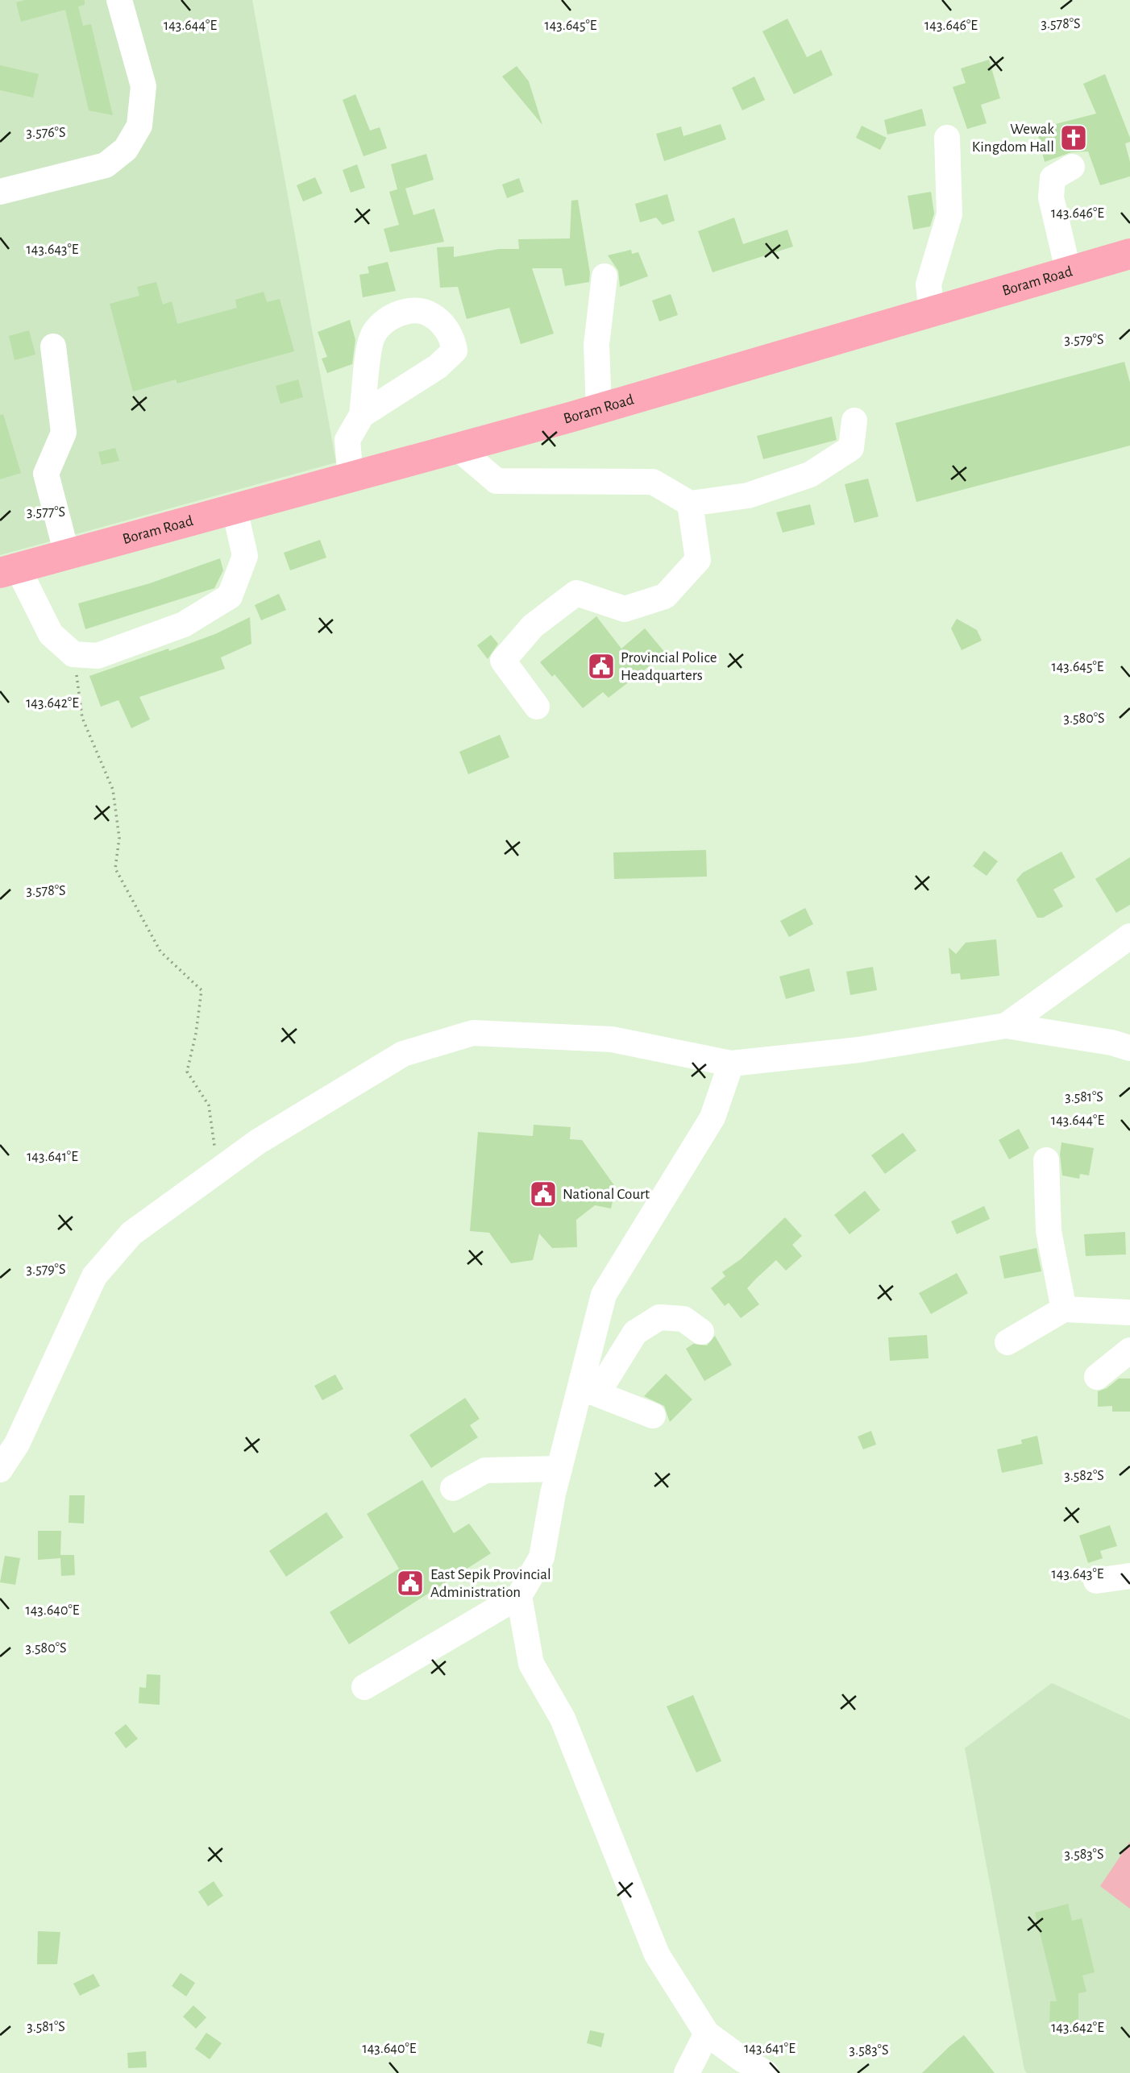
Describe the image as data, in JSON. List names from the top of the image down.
{
  "streets": {
    "main road": ["Boram Road"]
  },
  "places": {
    "church": ["Wewak Kingdom Hall"],
    "public building": ["Provincial Police Headquarters", "National Court", "East Sepik Provincial Administration"]
  },
  "coordinates": [
    "3.578°S",
    "143.644°E",
    "143.646°E",
    "143.645°E",
    "3.576°S",
    "143.643°E",
    "3.579°S",
    "3.577°S",
    "143.642°E",
    "3.580°S",
    "3.581°S",
    "143.641°E",
    "3.582°S",
    "143.640°E",
    "3.583°S"
  ]
}
